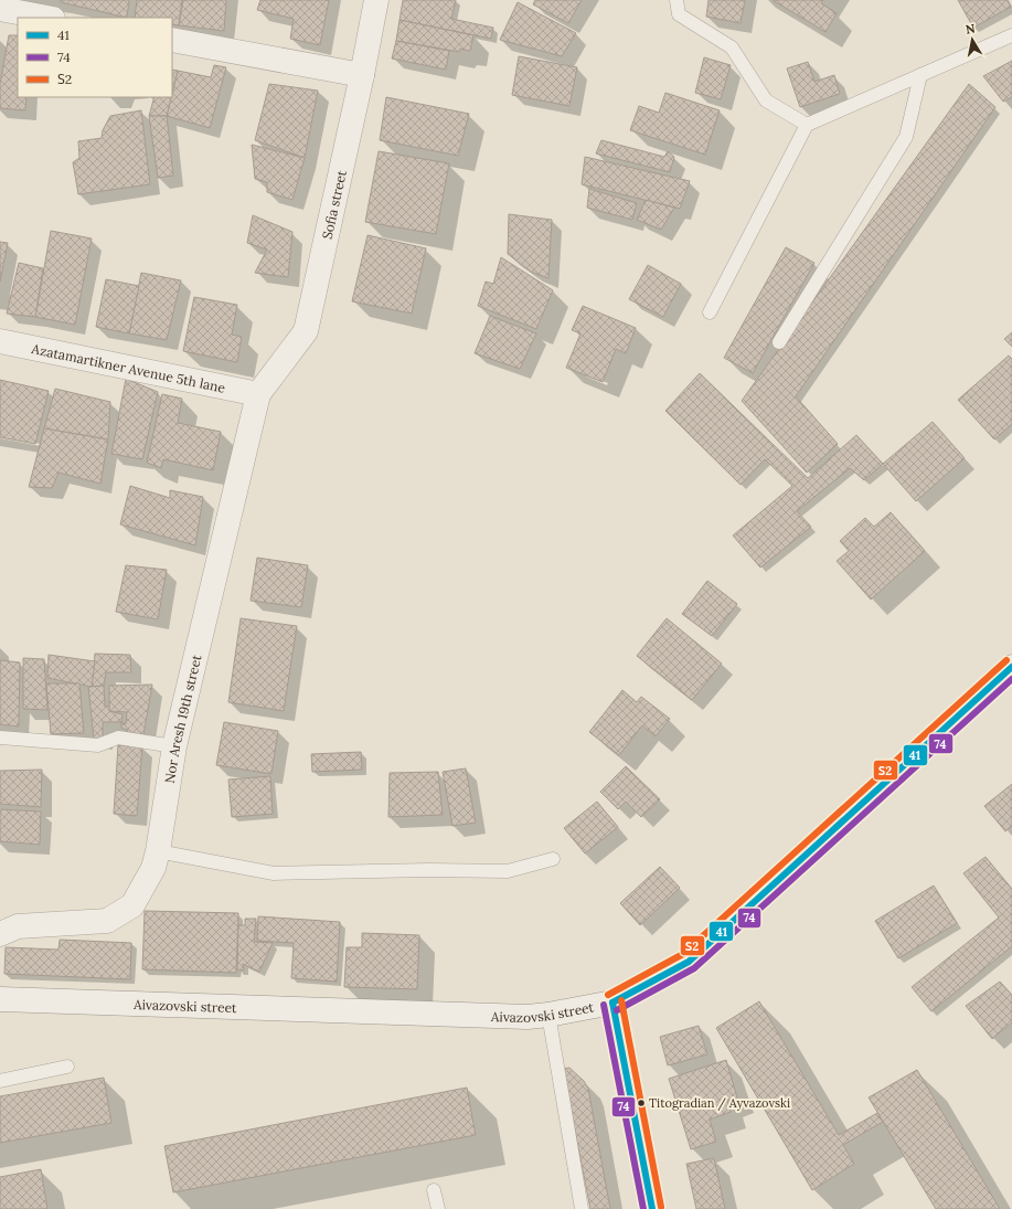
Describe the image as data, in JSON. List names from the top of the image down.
{
  "streets": {
    "street": [
      "Sofia street",
      "Azatamartikner Avenue 5th lane",
      "Nor Aresh 19th street",
      "Aivazovski street"
    ]
  },
  "crossings": [
    ["Sofia street", "Azatamartikner Avenue 5th lane"],
    ["Sofia street", "Nor Aresh 19th street"],
    ["Azatamartikner Avenue 5th lane", "Nor Aresh 19th street"]
  ],
  "places": ["Titogradian / Ayvazovski"],
  "lines": ["transit line Տ2", "transit line 41", "transit line 74"],
  "legend": ["41", "74", "Տ2"],
  "north": "top"
}
